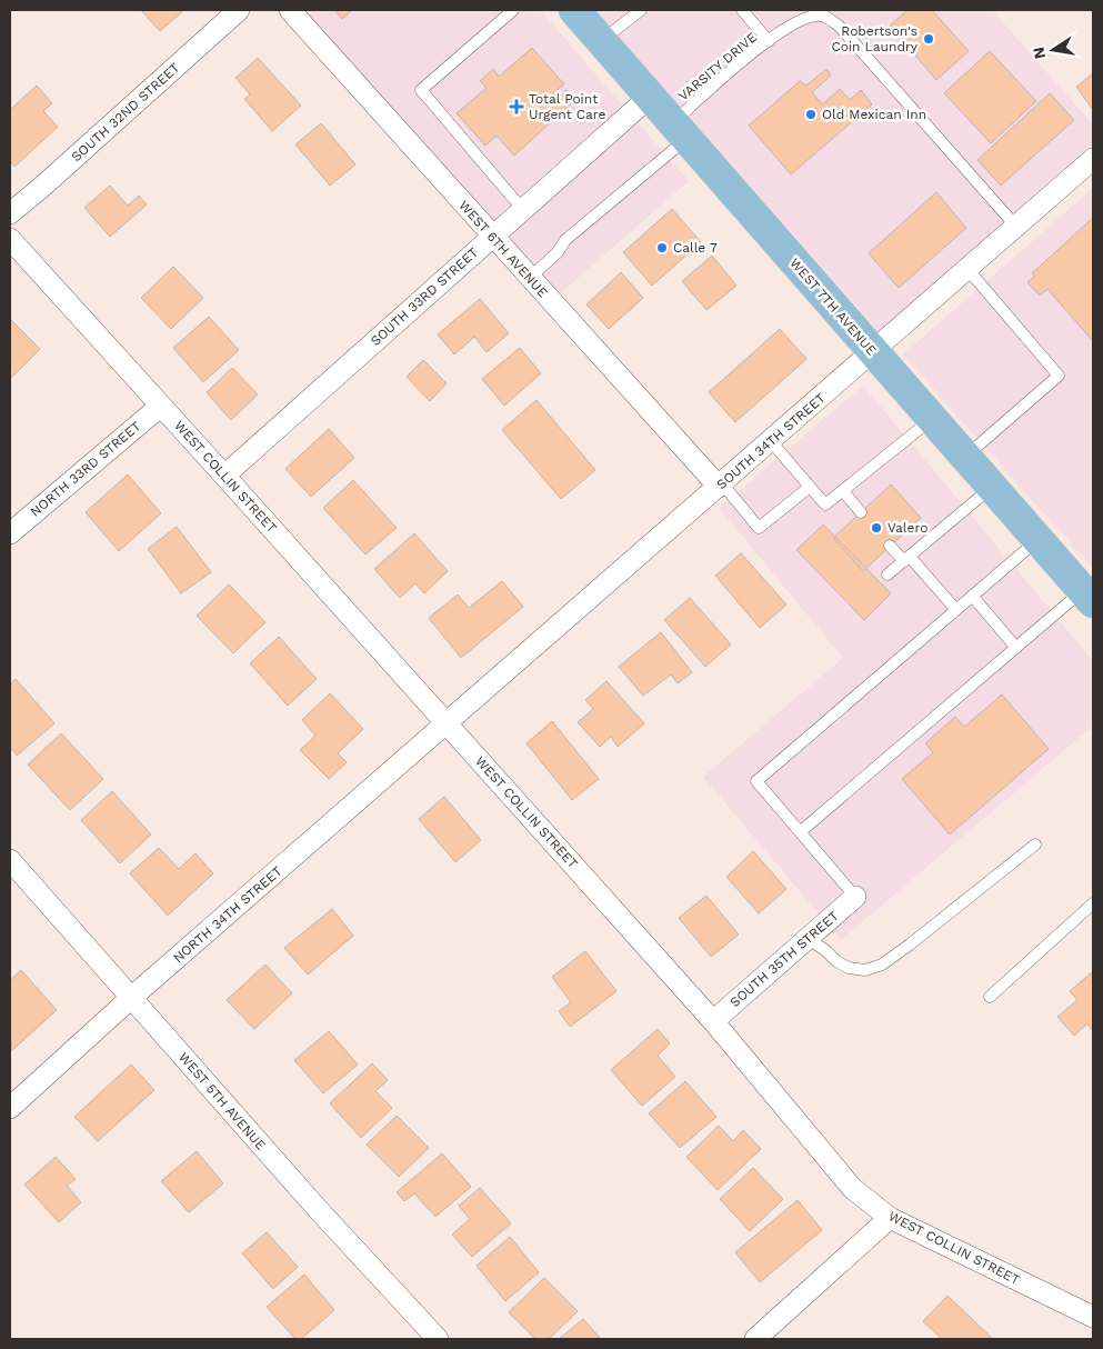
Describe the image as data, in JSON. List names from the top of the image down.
{
  "streets": {
    "main road": ["WEST 7TH AVENUE"],
    "street": [
      "SOUTH 32ND STREET",
      "WEST 6TH AVENUE",
      "SOUTH 33RD STREET",
      "SOUTH 34TH STREET",
      "NORTH 33RD STREET",
      "WEST COLLIN STREET",
      "NORTH 34TH STREET",
      "SOUTH 35TH STREET",
      "WEST 5TH AVENUE"
    ],
    "lane": ["VARSITY DRIVE"]
  },
  "crossings": [
    ["VARSITY DRIVE", "WEST 6TH AVENUE"],
    ["VARSITY DRIVE", "WEST 7TH AVENUE"],
    ["VARSITY DRIVE", "SOUTH 34TH STREET"],
    ["WEST 6TH AVENUE", "SOUTH 33RD STREET"],
    ["WEST 6TH AVENUE", "SOUTH 34TH STREET"],
    ["SOUTH 33RD STREET", "WEST 7TH AVENUE"],
    ["SOUTH 33RD STREET", "WEST COLLIN STREET"],
    ["WEST 7TH AVENUE", "SOUTH 34TH STREET"],
    ["SOUTH 34TH STREET", "WEST COLLIN STREET"],
    ["SOUTH 34TH STREET", "NORTH 34TH STREET"],
    ["NORTH 33RD STREET", "WEST COLLIN STREET"],
    ["WEST COLLIN STREET", "NORTH 34TH STREET"],
    ["WEST COLLIN STREET", "SOUTH 35TH STREET"],
    ["NORTH 34TH STREET", "WEST 5TH AVENUE"]
  ],
  "places": {
    "other": [
      "Robertson's Coin Laundry",
      "Old Mexican Inn",
      "Calle 7",
      "Valero"
    ],
    "health": ["Total Point Urgent Care"]
  },
  "north": "left"
}
